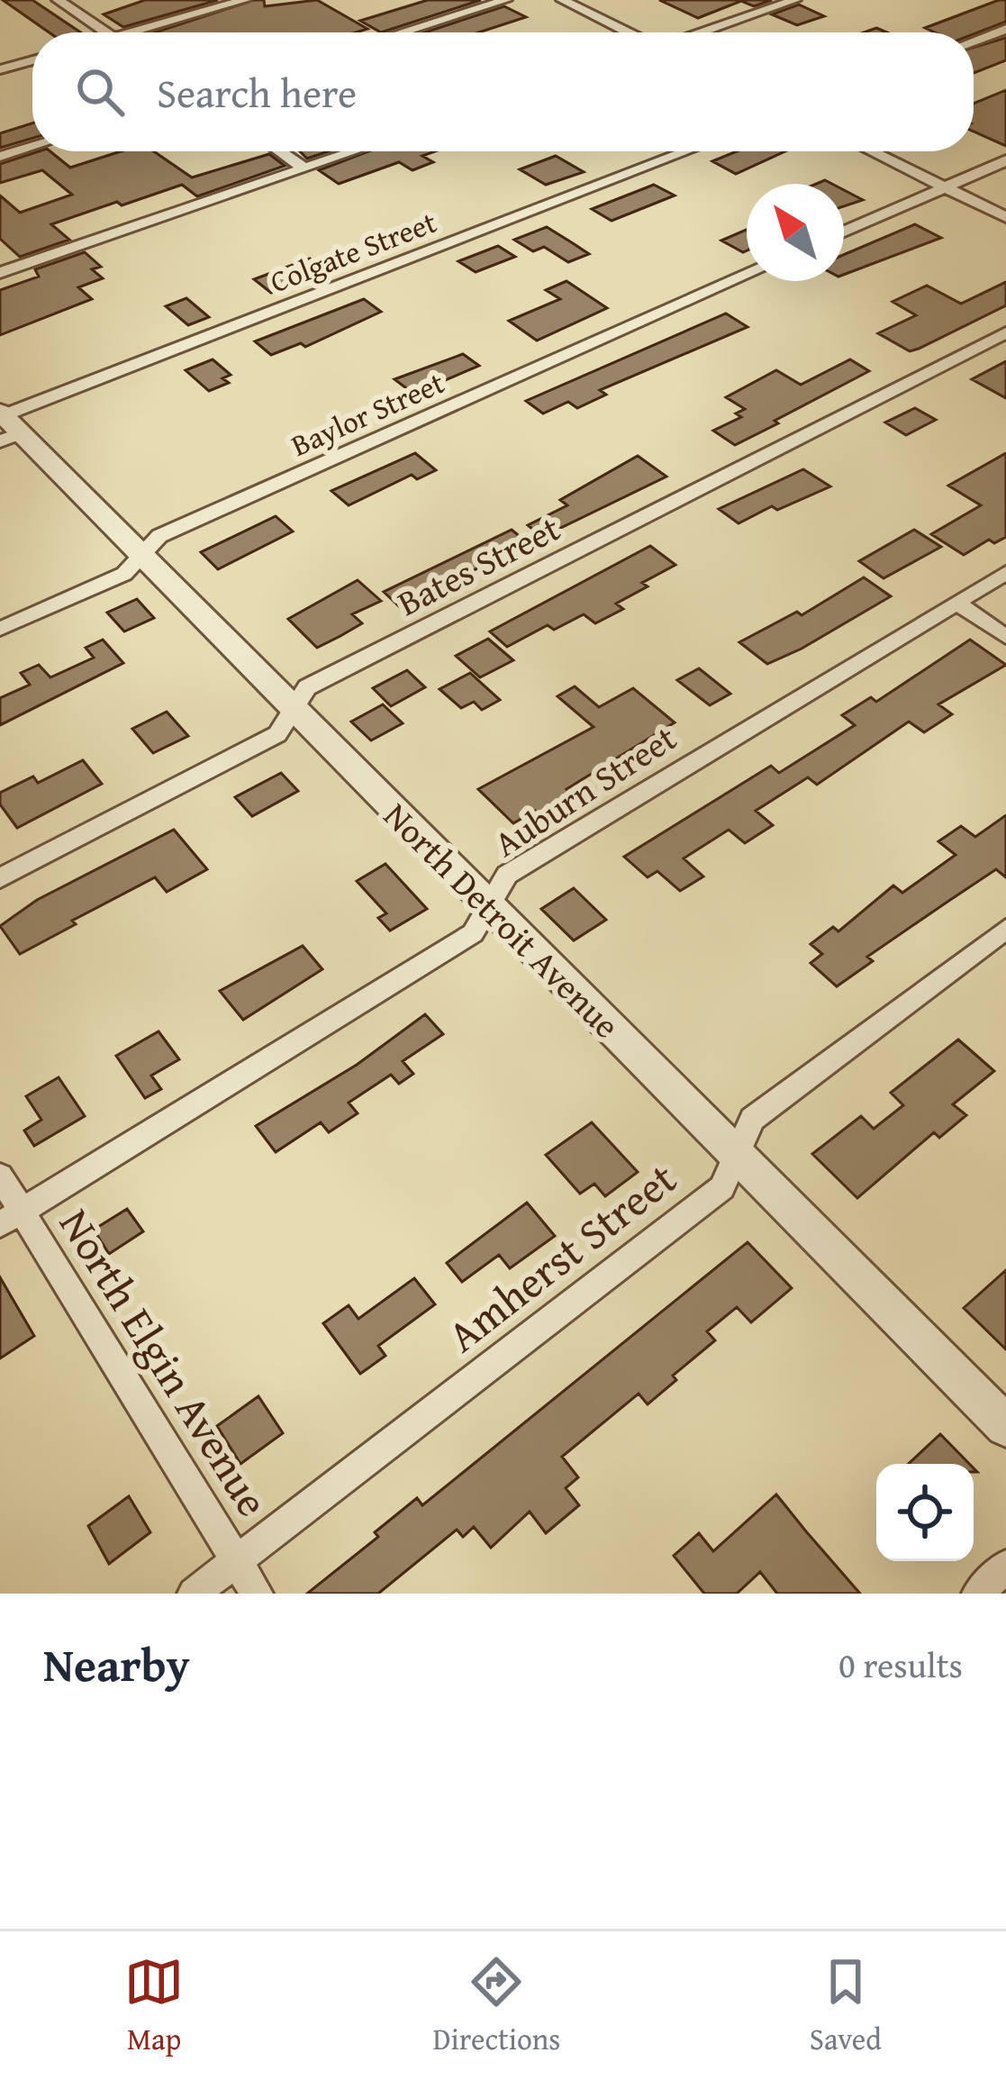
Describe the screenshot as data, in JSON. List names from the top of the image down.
{
  "streets": {
    "street": [
      "Colgate Street",
      "Baylor Street",
      "Bates Street",
      "Auburn Street",
      "North Detroit Avenue",
      "Amherst Street",
      "North Elgin Avenue"
    ]
  },
  "crossings": [
    ["Colgate Street", "North Detroit Avenue"],
    ["Baylor Street", "North Detroit Avenue"],
    ["Bates Street", "North Detroit Avenue"],
    ["Auburn Street", "North Detroit Avenue"],
    ["Auburn Street", "North Elgin Avenue"],
    ["North Detroit Avenue", "Amherst Street"],
    ["Amherst Street", "North Elgin Avenue"]
  ],
  "north": "top left",
  "page": {
    "search": "Search here",
    "heading": ["Nearby", "0 results"],
    "nav": ["Map", "Directions", "Saved"]
  }
}
